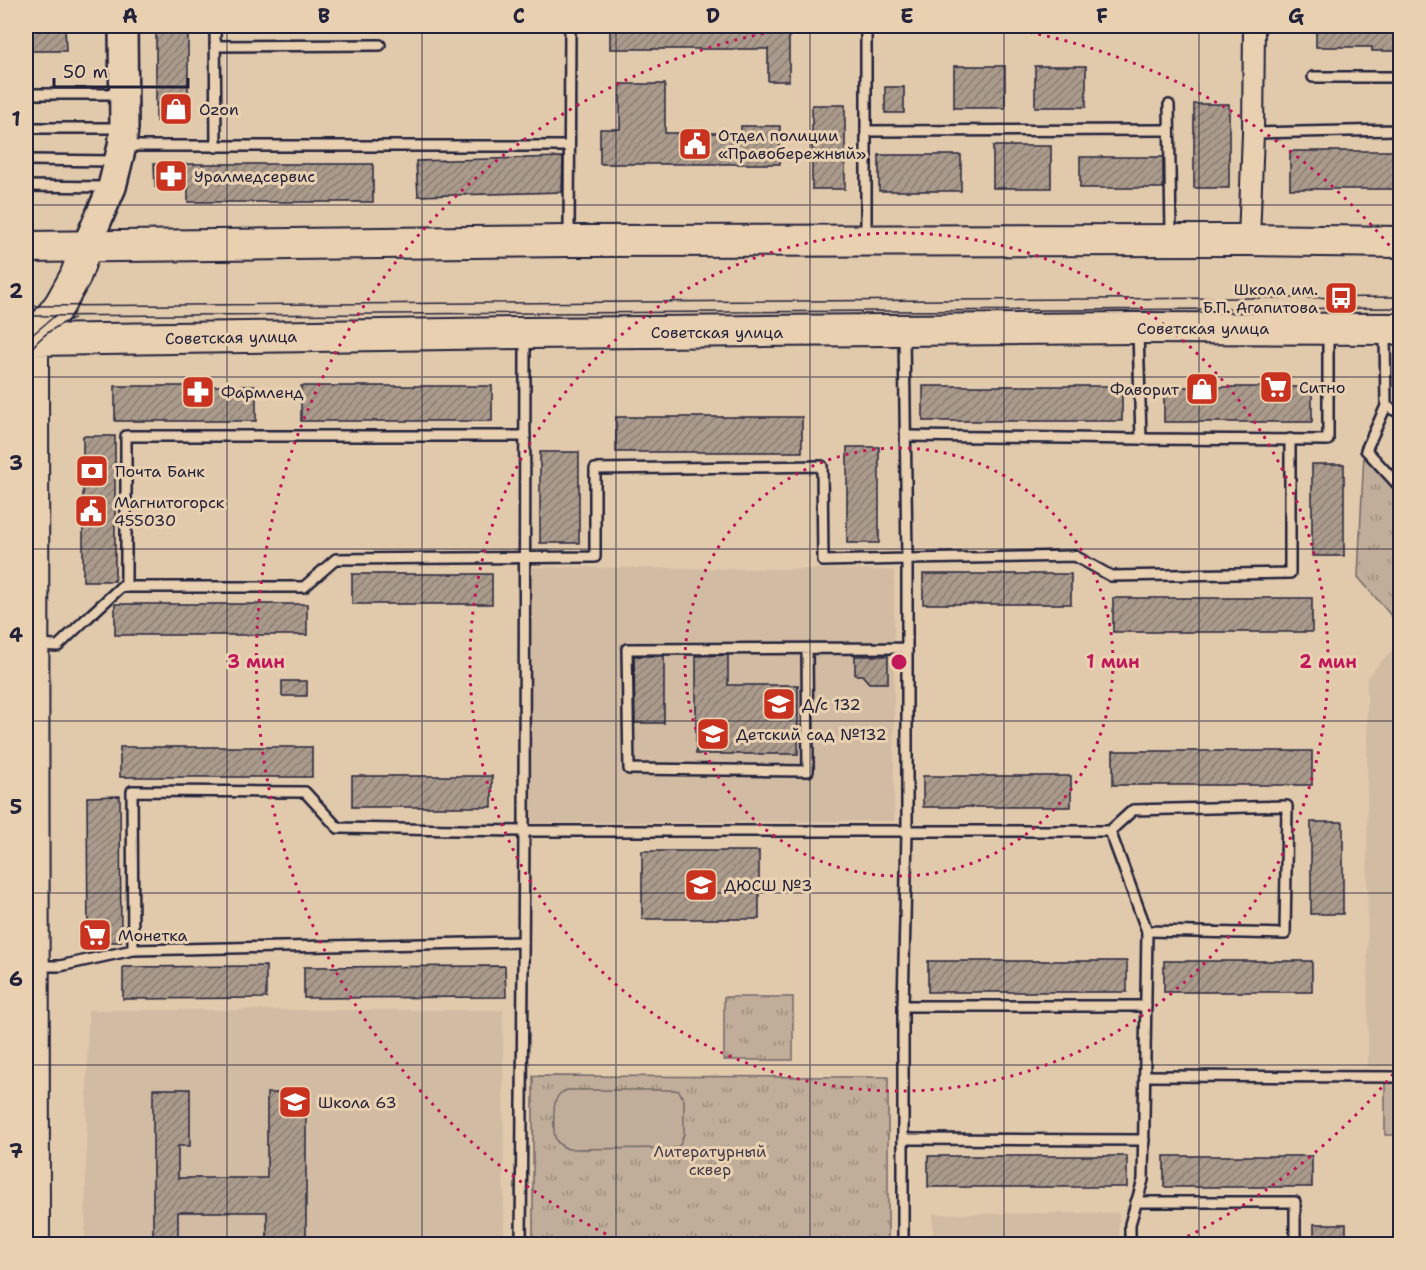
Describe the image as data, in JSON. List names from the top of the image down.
{
  "streets": {
    "main road": ["Советская улица"]
  },
  "parks": ["Литературный сквер"],
  "places": {
    "shop": ["Ozon", "Фаворит"],
    "public building": ["Отдел полиции «Правобережный»", "Магнитогорск 455030"],
    "pharmacy": ["Уралмедсервис", "Фармленд"],
    "bus stop": ["Школа им. Б.П. Агапитова"],
    "supermarket": ["Ситно", "Монетка"],
    "bank": ["Почта Банк"],
    "school or university": [
      "Д/с 132",
      "Детский сад №132",
      "ДЮСШ №3",
      "Школа 63"
    ]
  },
  "scale_bar": "50 m",
  "grid": {
    "columns": [
      "A",
      "B",
      "C",
      "D",
      "E",
      "F",
      "G"
    ],
    "rows": [
      "1",
      "2",
      "3",
      "4",
      "5",
      "6",
      "7"
    ]
  },
  "rings": ["1 мин", "2 мин", "3 мин"]
}
